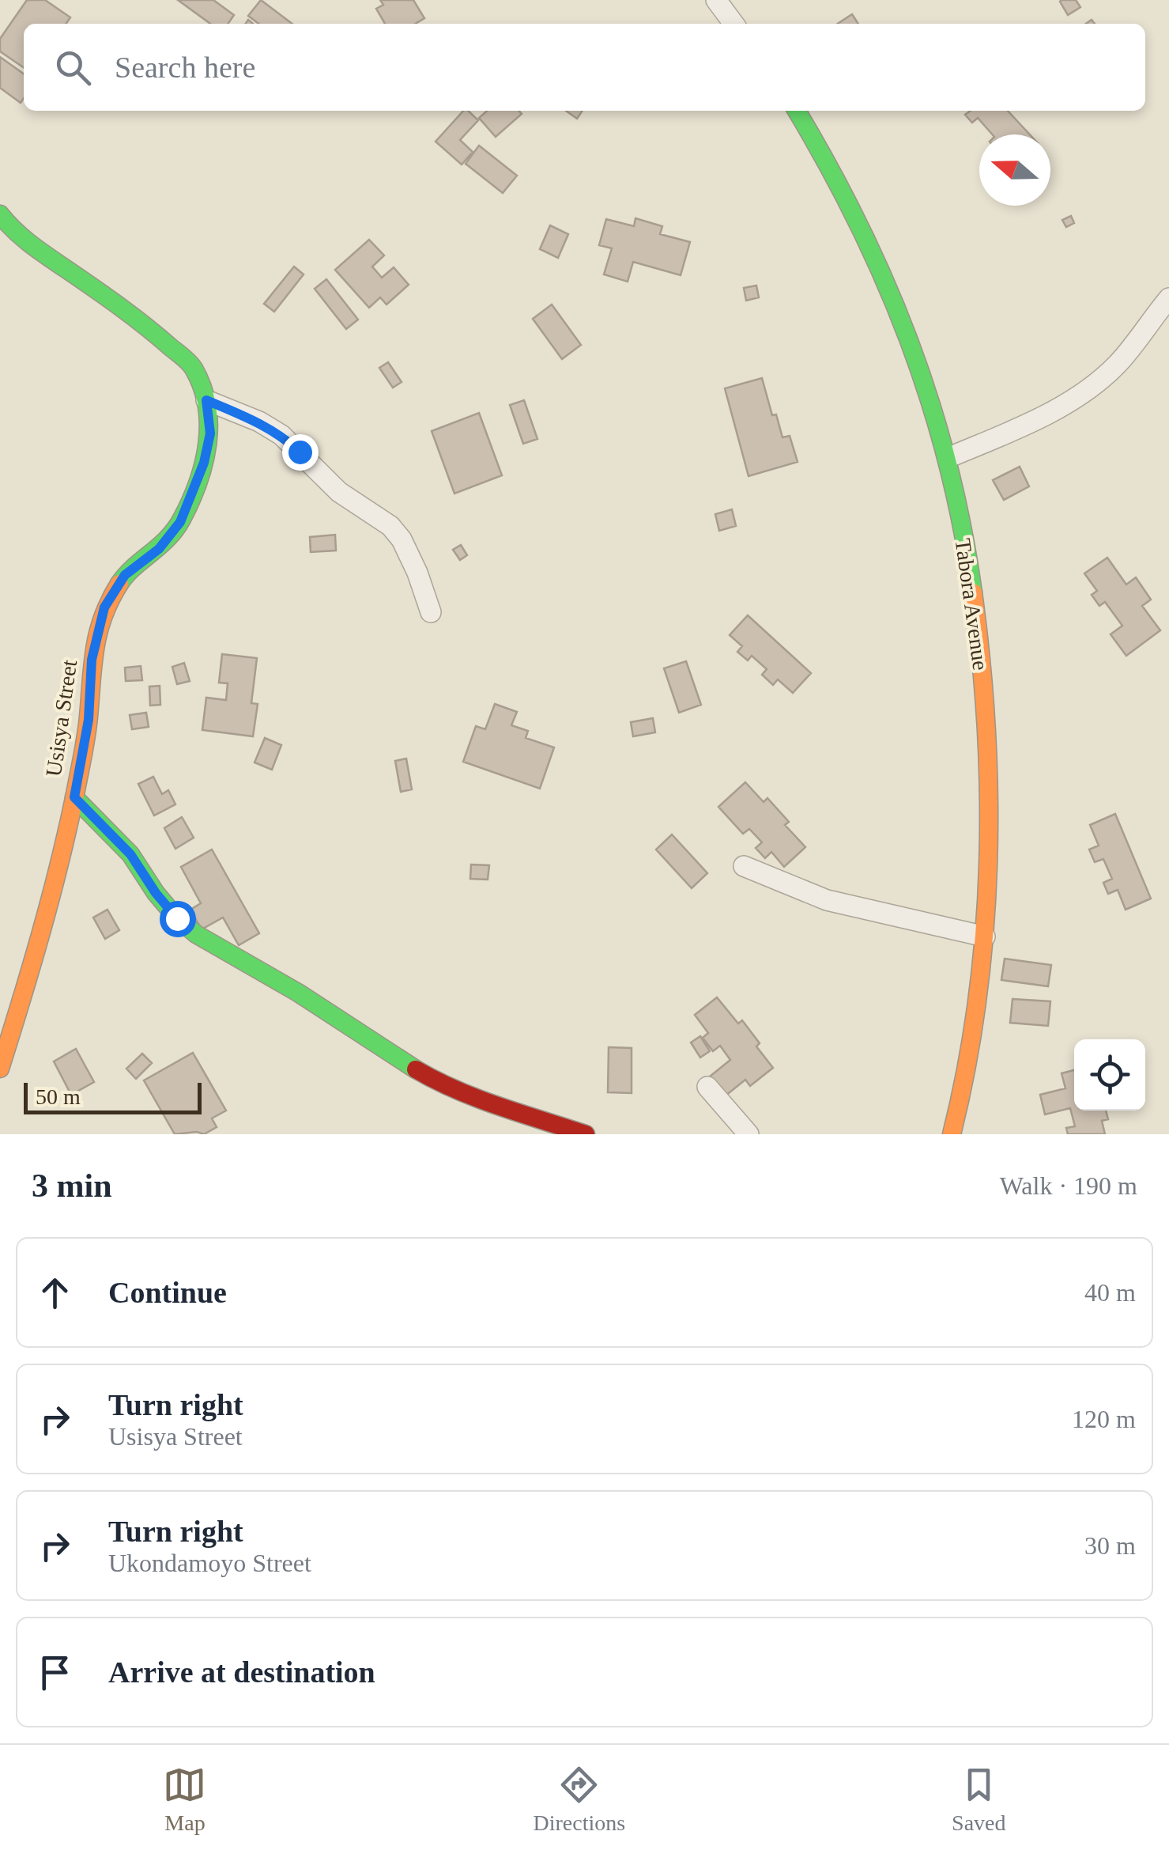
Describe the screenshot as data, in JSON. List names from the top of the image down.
{
  "streets": {
    "street": ["Tabora Avenue", "Usisya Street"]
  },
  "scale_bar": "50 m",
  "north": "left",
  "page": {
    "search": "Search here",
    "scale": "50 m",
    "heading": ["3 min", "Walk · 190 m"],
    "list": [
      ["Continue", "40 m"],
      ["Turn right", "Usisya Street", "120 m"],
      ["Turn right", "Ukondamoyo Street", "30 m"],
      "Arrive at destination"
    ],
    "nav": ["Map", "Directions", "Saved"]
  }
}
